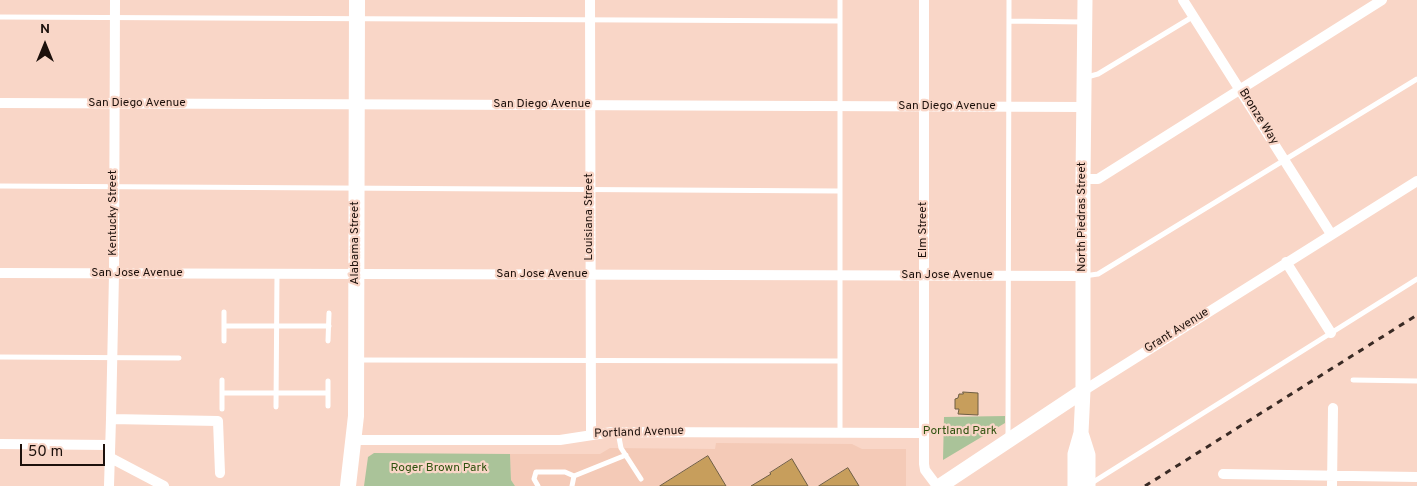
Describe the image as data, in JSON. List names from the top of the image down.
{
  "streets": {
    "main road": ["North Piedras Street", "Alabama Street", "Grant Avenue"],
    "street": [
      "San Diego Avenue",
      "Bronze Way",
      "Kentucky Street",
      "Louisiana Street",
      "Elm Street",
      "San Jose Avenue",
      "Portland Avenue"
    ]
  },
  "crossings": [
    ["San Diego Avenue", "Kentucky Street"],
    ["San Diego Avenue", "Louisiana Street"],
    ["San Diego Avenue", "North Piedras Street"],
    ["San Diego Avenue", "Elm Street"],
    ["San Diego Avenue", "Alabama Street"],
    ["Bronze Way", "Grant Avenue"],
    ["Kentucky Street", "San Jose Avenue"],
    ["Louisiana Street", "San Jose Avenue"],
    ["Louisiana Street", "Portland Avenue"],
    ["North Piedras Street", "San Jose Avenue"],
    ["North Piedras Street", "Grant Avenue"],
    ["Elm Street", "San Jose Avenue"],
    ["Elm Street", "Grant Avenue"],
    ["Elm Street", "Portland Avenue"],
    ["Alabama Street", "San Jose Avenue"],
    ["Alabama Street", "Portland Avenue"]
  ],
  "parks": ["Portland Park", "Roger Brown Park"],
  "scale_bar": "50 m",
  "north": "top"
}
